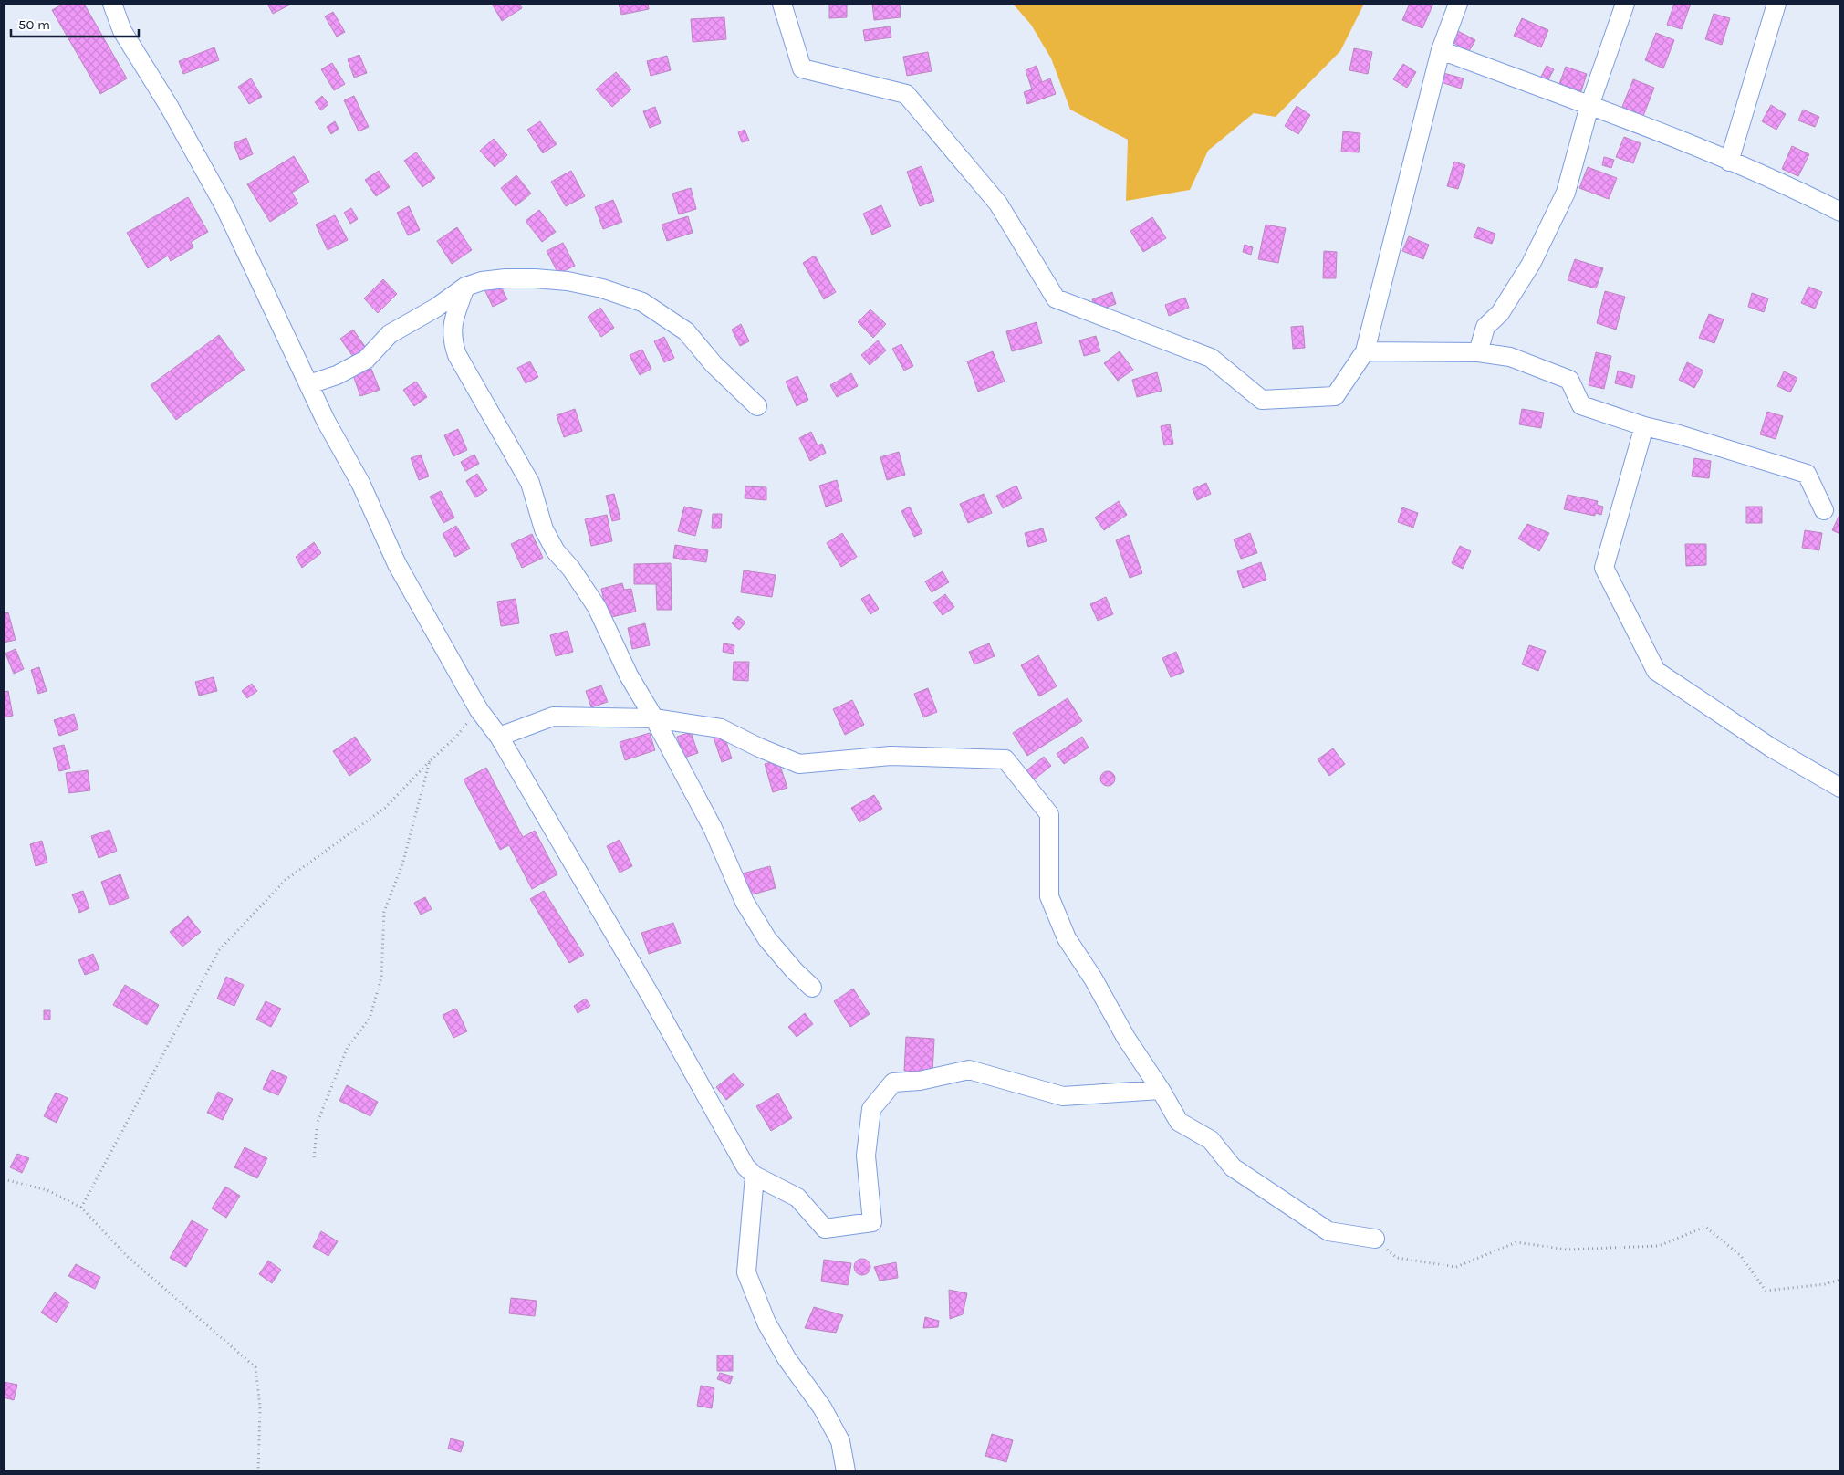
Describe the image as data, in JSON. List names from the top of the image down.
{
  "scale_bar": "50 m"
}
